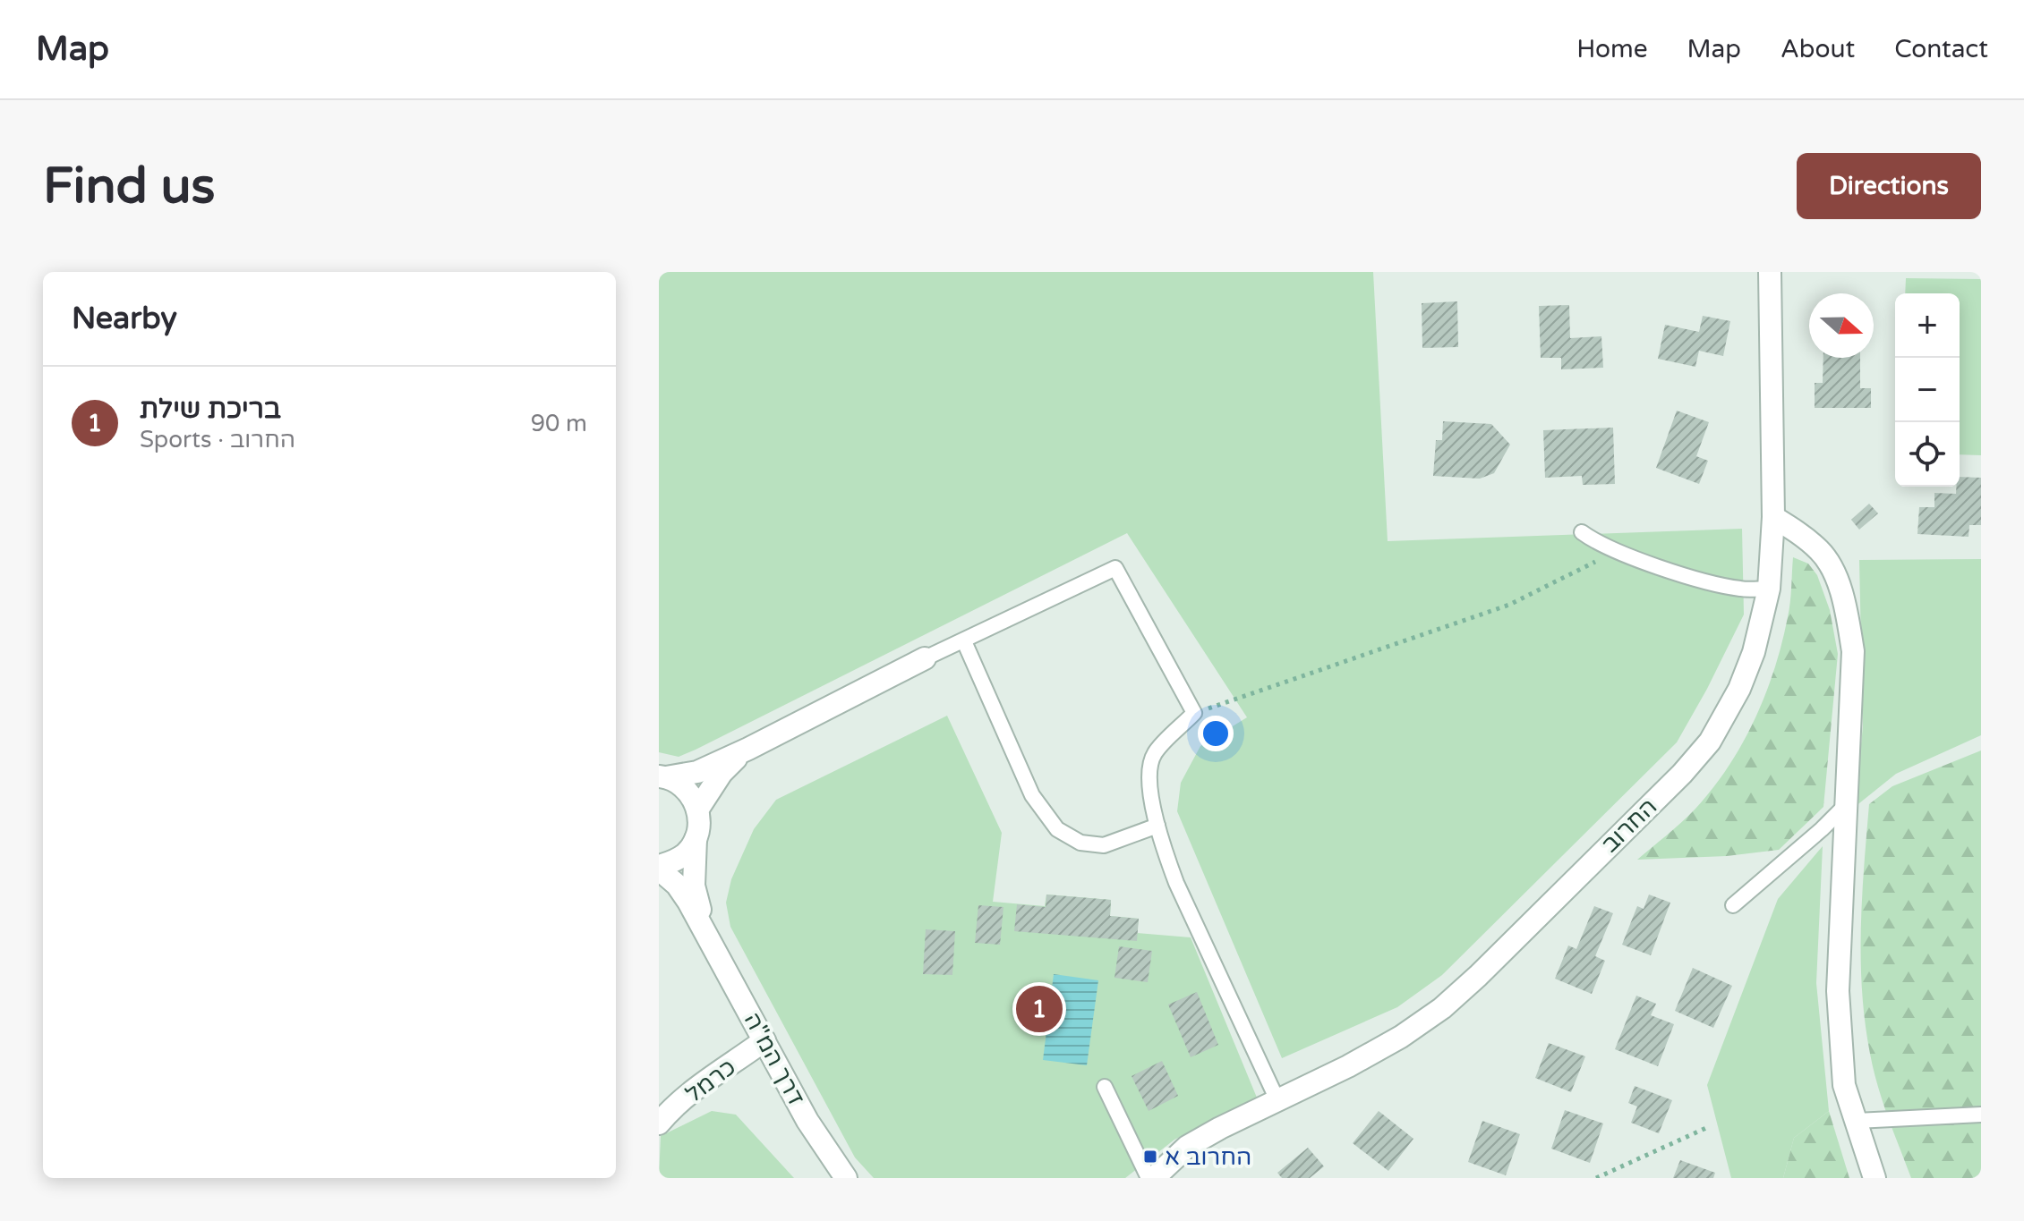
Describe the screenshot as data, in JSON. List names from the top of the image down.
{
  "streets": {
    "street": ["החרוב", "דרך המ\"ה", "כרמל"]
  },
  "crossings": [
    ["דרך המ\"ה", "כרמל"]
  ],
  "places": {
    "transit": ["החרוב א"]
  },
  "north": "right",
  "page": {
    "header": "Map",
    "nav": [
      "Home",
      "Map",
      "About",
      "Contact"
    ],
    "buttons": "Directions",
    "title": "Find us",
    "heading": "Nearby",
    "map_buttons": ["+", "−"],
    "list": [
      {
        "mark": "1",
        "name": "בריכת שילת",
        "note": "Sports · החרוב",
        "value": "90 m"
      }
    ],
    "pins": "1"
  }
}
